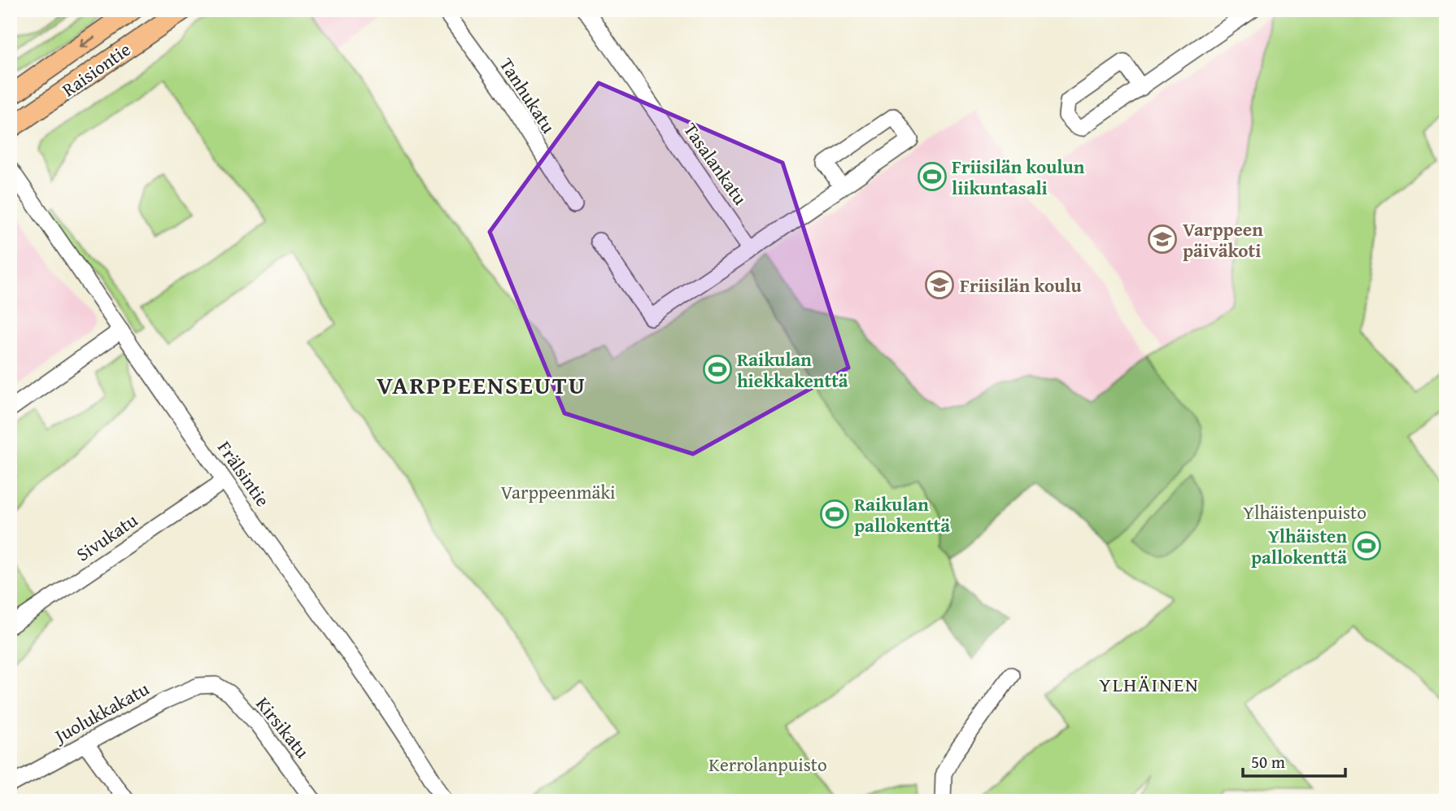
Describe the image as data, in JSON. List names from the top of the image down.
{
  "streets": {
    "main road": ["Raisiontie"],
    "street": [
      "Tanhukatu",
      "Tasalankatu",
      "Frälsintie",
      "Sivukatu",
      "Juolukkakatu",
      "Kirsikatu"
    ]
  },
  "crossings": [
    ["Frälsintie", "Sivukatu"],
    ["Juolukkakatu", "Kirsikatu"]
  ],
  "districts": ["VARPPEENSEUTU", "YLHÄINEN"],
  "parks": ["Varppeenmäki", "Ylhäistenpuisto", "Kerrolanpuisto"],
  "places": {
    "sports": [
      "Friisilän koulun liikuntasali",
      "Raikulan hiekkakenttä",
      "Raikulan pallokenttä",
      "Ylhäisten pallokenttä"
    ],
    "school or university": ["Varppeen päiväkoti", "Friisilän koulu"]
  },
  "scale_bar": "50 m"
}
